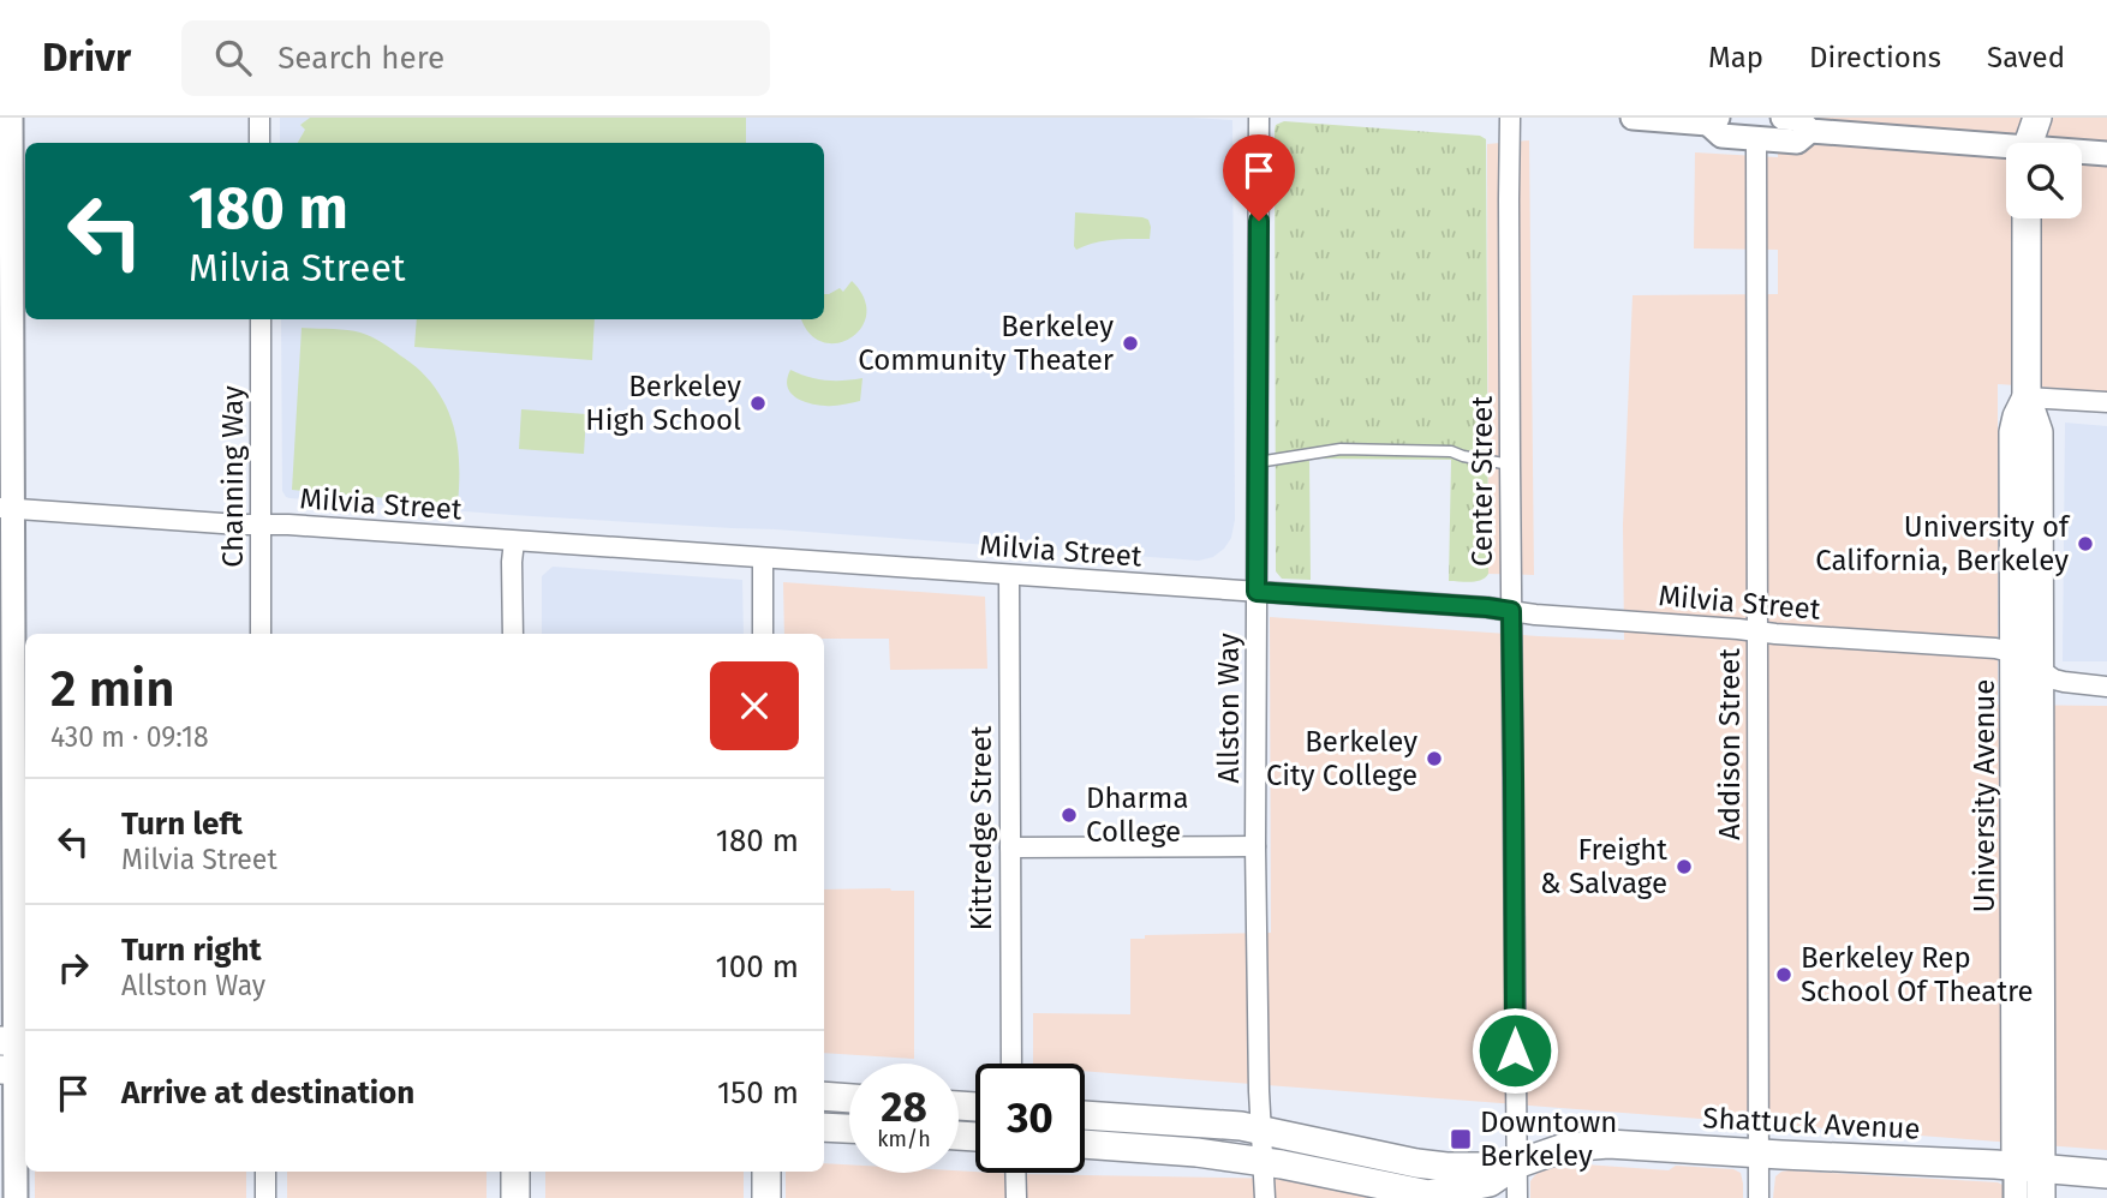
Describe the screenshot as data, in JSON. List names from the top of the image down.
{
  "streets": {
    "main road": ["University Avenue", "Shattuck Avenue"],
    "street": [
      "Channing Way",
      "Center Street",
      "Milvia Street",
      "Allston Way",
      "Addison Street",
      "Kittredge Street"
    ]
  },
  "crossings": [
    ["Channing Way", "Milvia Street"],
    ["Center Street", "Milvia Street"],
    ["Center Street", "Shattuck Avenue"],
    ["Milvia Street", "Allston Way"],
    ["Milvia Street", "Addison Street"],
    ["Milvia Street", "University Avenue"],
    ["Milvia Street", "Kittredge Street"],
    ["Allston Way", "Shattuck Avenue"],
    ["Addison Street", "Shattuck Avenue"],
    ["University Avenue", "Shattuck Avenue"]
  ],
  "places": {
    "other": [
      "Berkeley Community Theater",
      "Berkeley High School",
      "University of California, Berkeley",
      "Berkeley City College",
      "Dharma College",
      "Freight & Salvage",
      "Berkeley Rep School Of Theatre"
    ],
    "transit": ["Downtown Berkeley"]
  },
  "page": {
    "header": "Drivr",
    "search": "Search here",
    "nav": ["Map", "Directions", "Saved"],
    "turn": ["180 m", "Milvia Street"],
    "heading": ["2 min", "430 m · 09:18"],
    "list": [
      {
        "name": "Turn left",
        "note": "Milvia Street",
        "value": "180 m"
      },
      {
        "name": "Turn right",
        "note": "Allston Way",
        "value": "100 m"
      },
      {
        "name": "Arrive at destination",
        "value": "150 m"
      }
    ],
    "speed": "28 km/h",
    "limit": "30"
  }
}
